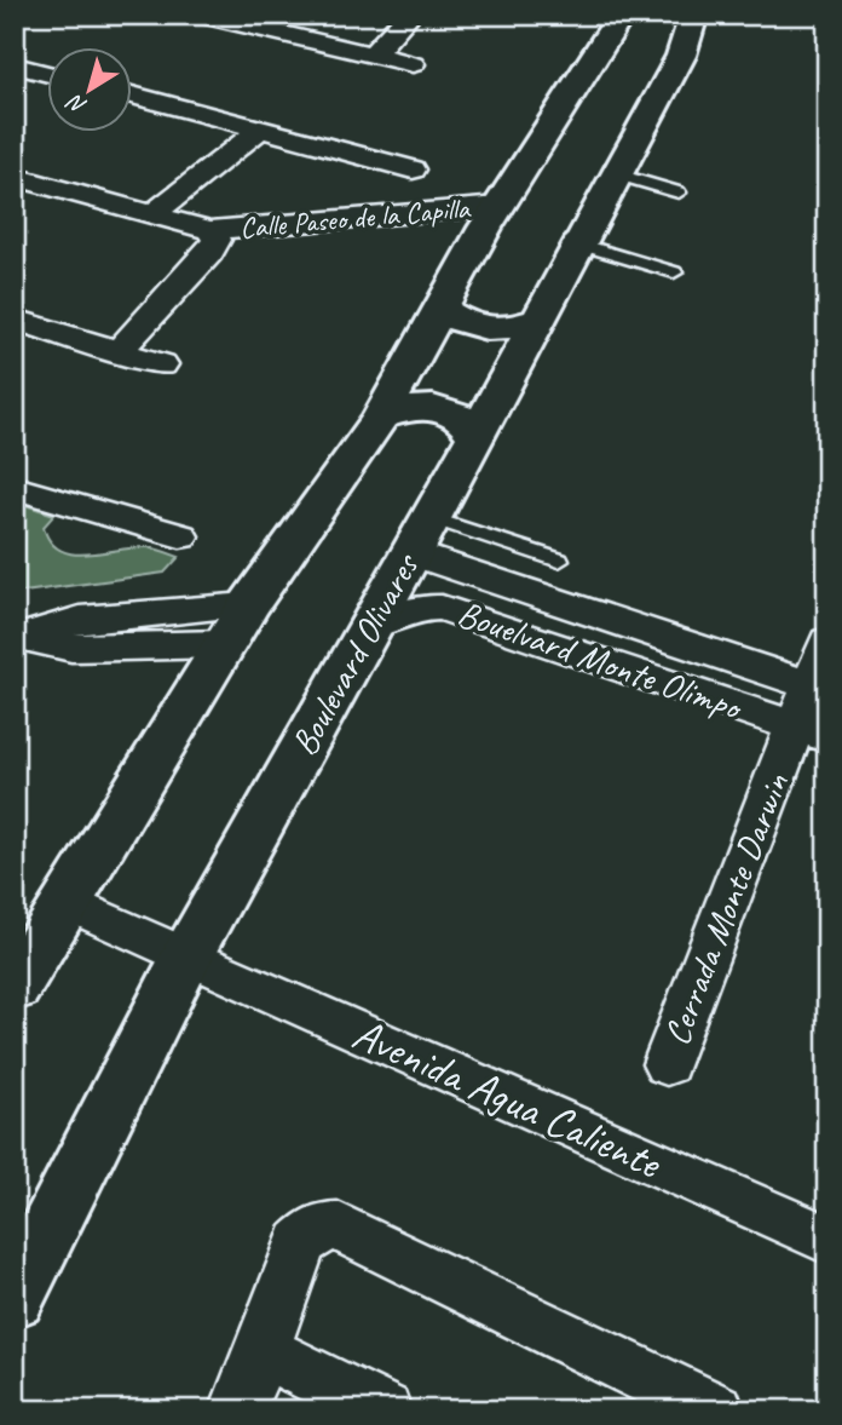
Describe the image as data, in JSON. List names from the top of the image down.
{
  "streets": {
    "street": [
      "Calle Paseo de la Capilla",
      "Boulevard Olivares",
      "Bouelvard Monte Olimpo",
      "Cerrada Monte Darwin",
      "Avenida Agua Caliente"
    ]
  },
  "crossings": [
    ["Boulevard Olivares", "Bouelvard Monte Olimpo"],
    ["Boulevard Olivares", "Avenida Agua Caliente"],
    ["Bouelvard Monte Olimpo", "Cerrada Monte Darwin"]
  ],
  "north": "bottom left"
}
